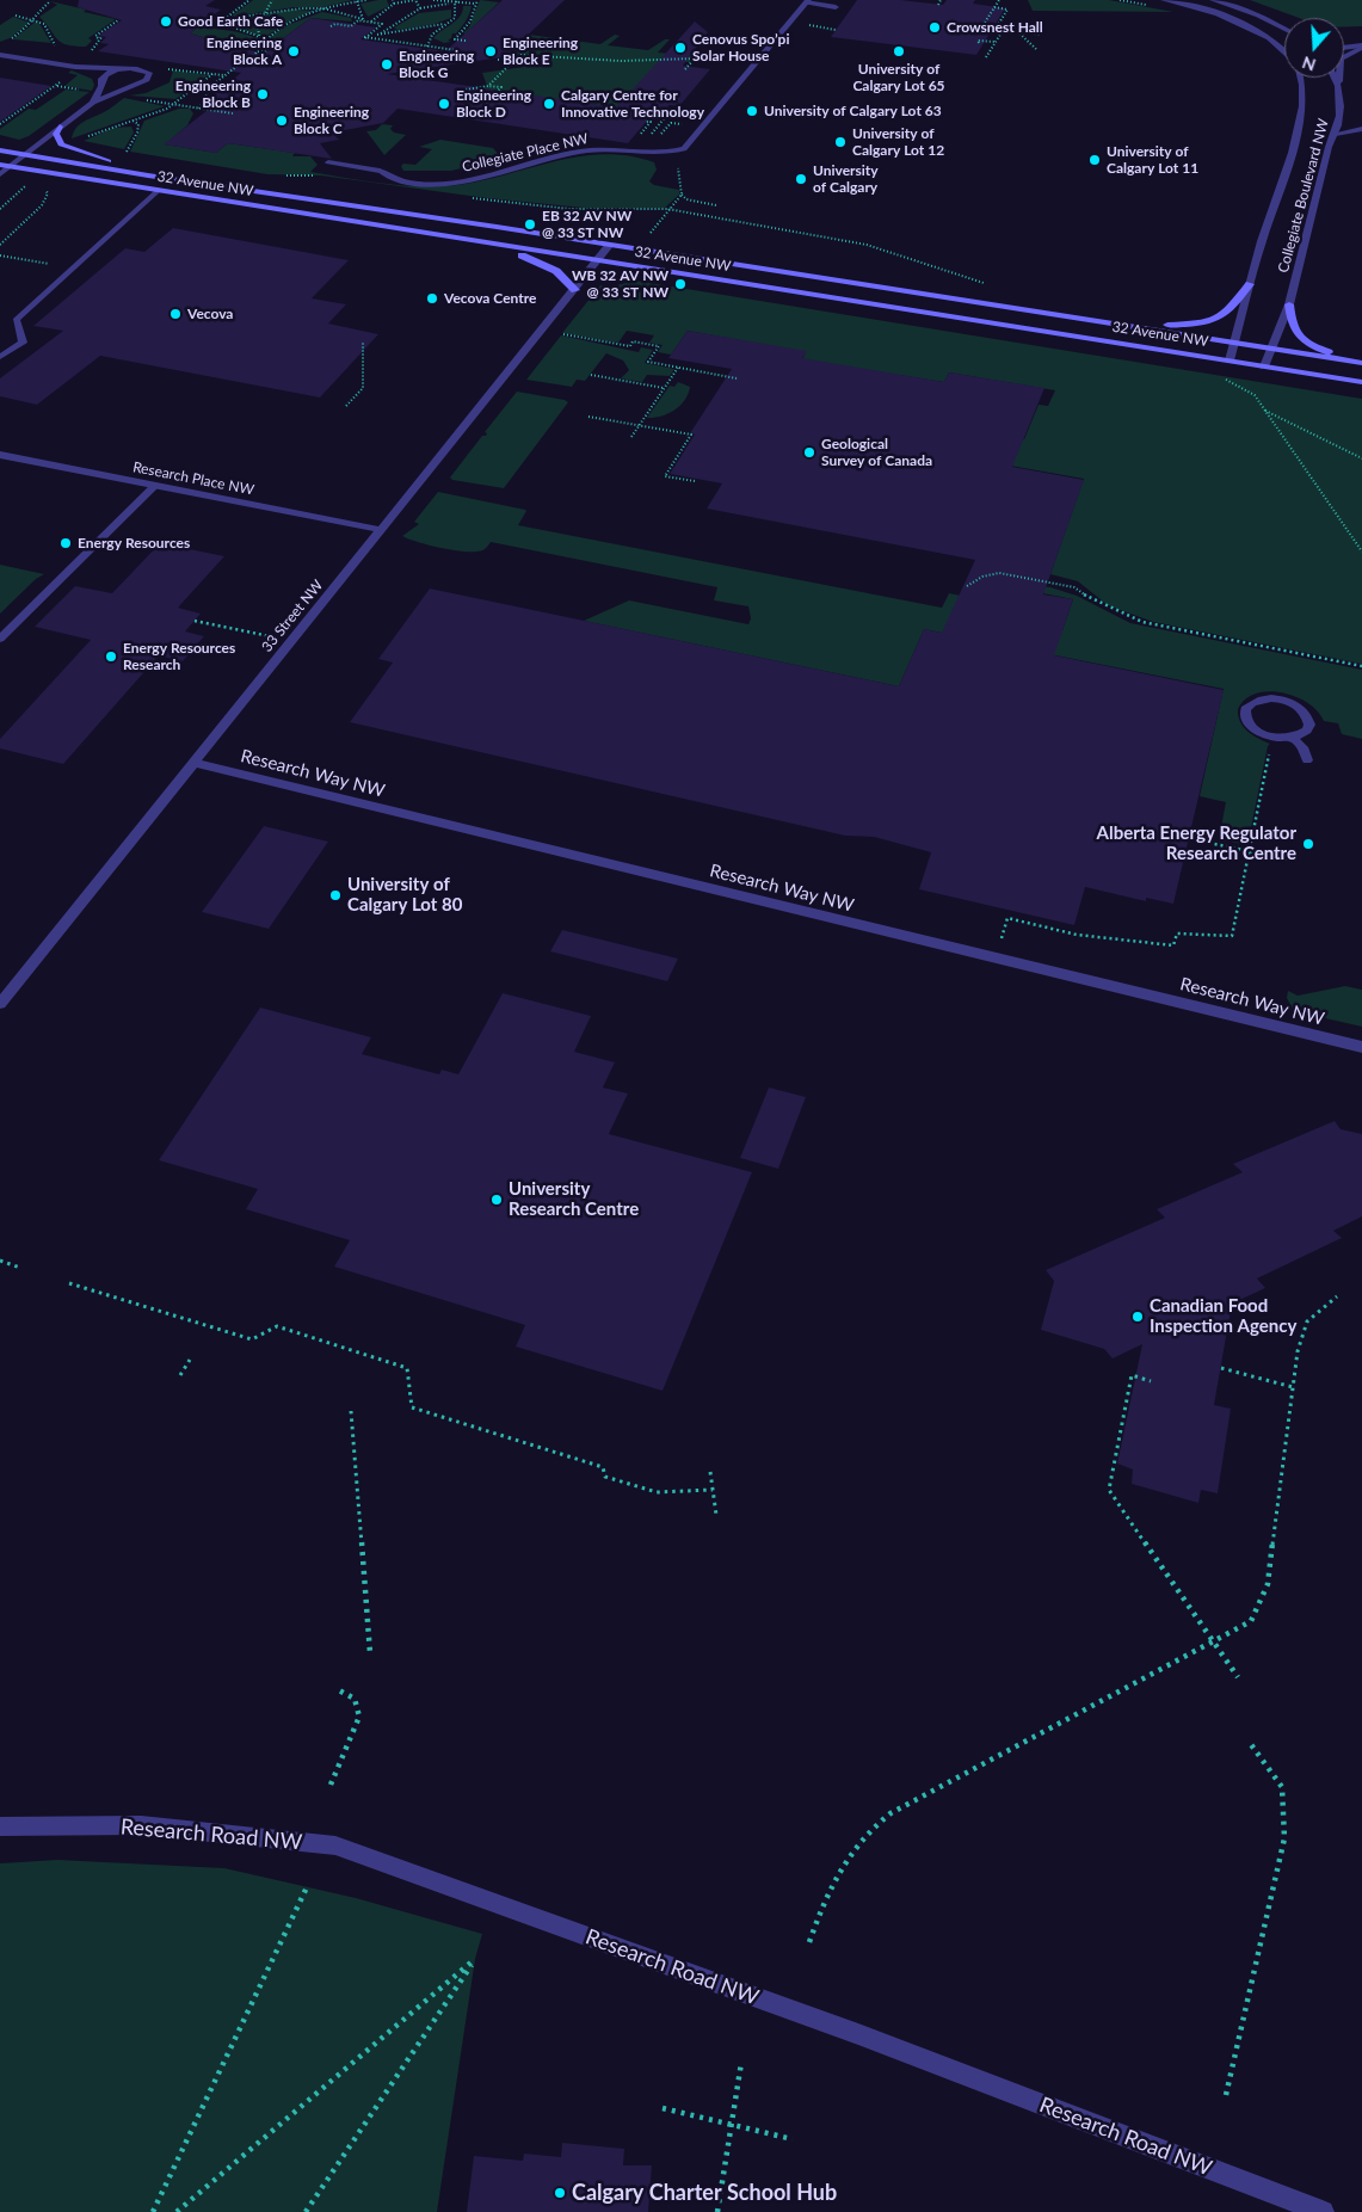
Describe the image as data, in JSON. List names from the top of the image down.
{
  "streets": {
    "main road": ["32 Avenue NW"],
    "street": [
      "Collegiate Place NW",
      "Collegiate Boulevard NW",
      "Research Place NW",
      "33 Street NW",
      "Research Way NW",
      "Research Road NW"
    ]
  },
  "crossings": [
    ["32 Avenue NW", "Collegiate Boulevard NW"],
    ["32 Avenue NW", "33 Street NW"],
    ["Research Place NW", "33 Street NW"],
    ["33 Street NW", "Research Way NW"]
  ],
  "places": [
    "Good Earth Cafe",
    "Crowsnest Hall",
    "Cenovus Spo’pi Solar House",
    "Engineering Block A",
    "Engineering Block E",
    "University of Calgary Lot 65",
    "Engineering Block G",
    "Engineering Block B",
    "Engineering Block D",
    "Calgary Centre for Innovative Technology",
    "University of Calgary Lot 63",
    "Engineering Block C",
    "University of Calgary Lot 12",
    "University of Calgary Lot 11",
    "University of Calgary",
    "EB 32 AV NW @ 33 ST NW",
    "WB 32 AV NW @ 33 ST NW",
    "Vecova Centre",
    "Vecova",
    "Geological Survey of Canada",
    "Energy Resources",
    "Energy Resources Research",
    "Alberta Energy Regulator Research Centre",
    "University of Calgary Lot 80",
    "University Research Centre",
    "Canadian Food Inspection Agency",
    "Calgary Charter School Hub"
  ],
  "north": "bottom"
}
